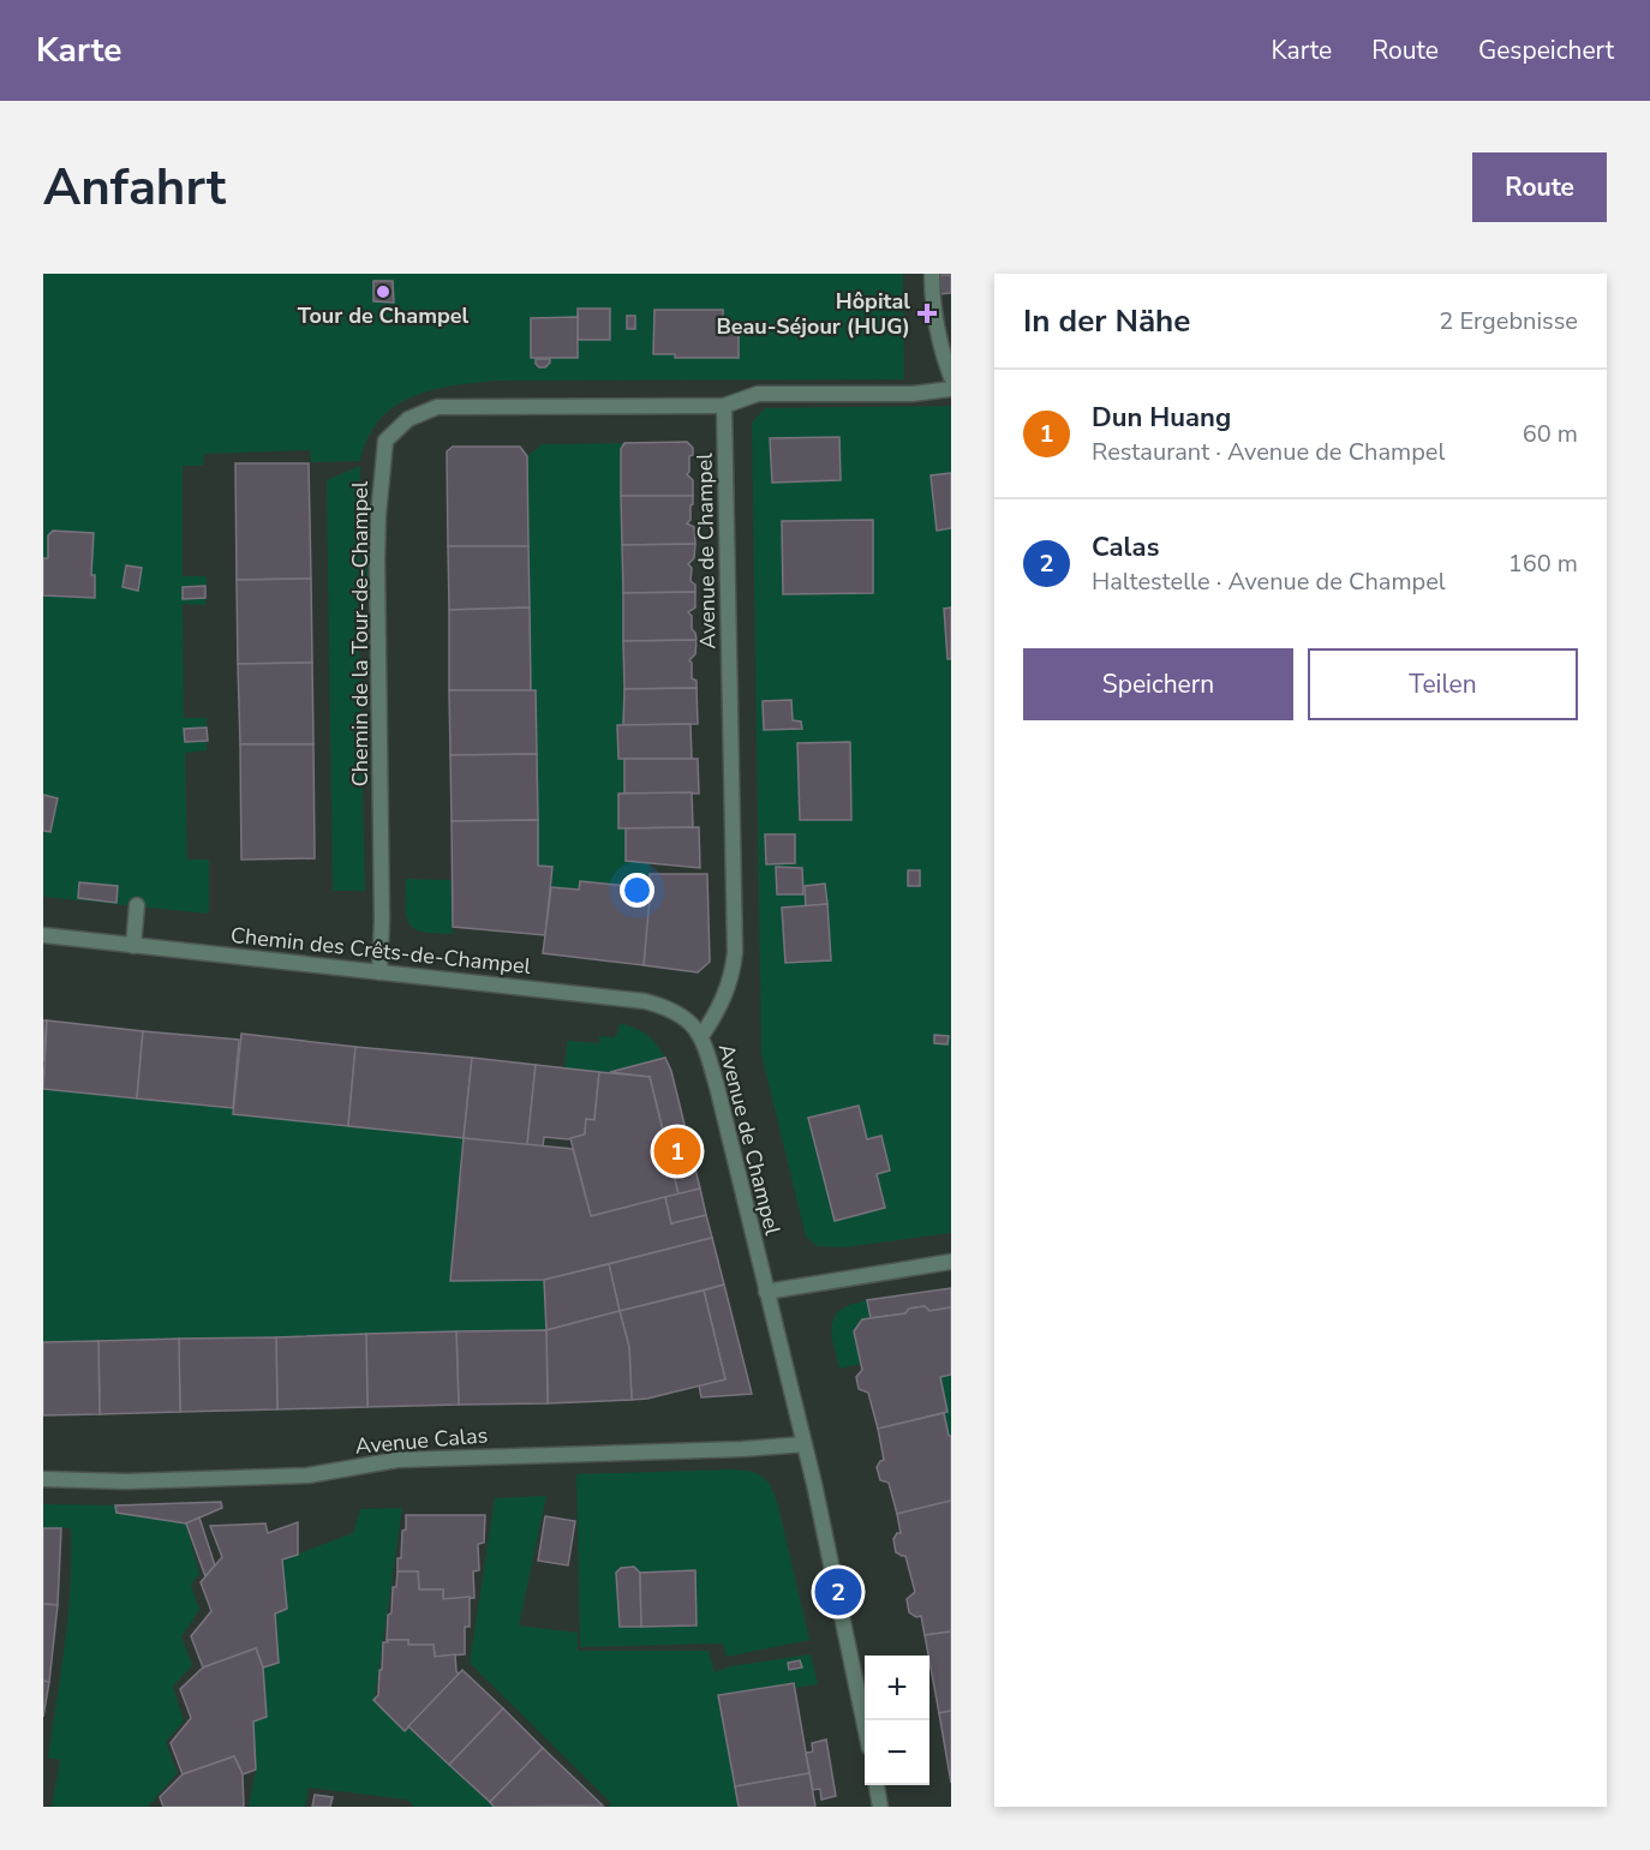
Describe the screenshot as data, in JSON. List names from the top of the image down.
{
  "streets": {
    "street": [
      "Avenue de Champel",
      "Chemin de la Tour-de-Champel",
      "Chemin des Crêts-de-Champel",
      "Avenue Calas"
    ]
  },
  "crossings": [
    ["Avenue de Champel", "Chemin de la Tour-de-Champel"],
    ["Avenue de Champel", "Chemin des Crêts-de-Champel"],
    ["Avenue de Champel", "Avenue Calas"],
    ["Chemin de la Tour-de-Champel", "Chemin des Crêts-de-Champel"]
  ],
  "places": {
    "other": ["Tour de Champel"],
    "health": ["Hôpital Beau-Séjour (HUG)"]
  },
  "page": {
    "header": "Karte",
    "nav": ["Karte", "Route", "Gespeichert"],
    "buttons": [
      "Route",
      ["Speichern", "Teilen"]
    ],
    "title": "Anfahrt",
    "heading": ["In der Nähe", "2 Ergebnisse"],
    "list": [
      {
        "mark": "1",
        "name": "Dun Huang",
        "note": "Restaurant · Avenue de Champel",
        "value": "60 m"
      },
      {
        "mark": "2",
        "name": "Calas",
        "note": "Haltestelle · Avenue de Champel",
        "value": "160 m"
      }
    ],
    "pins": ["1", "2"],
    "map_buttons": ["+", "−"]
  }
}
